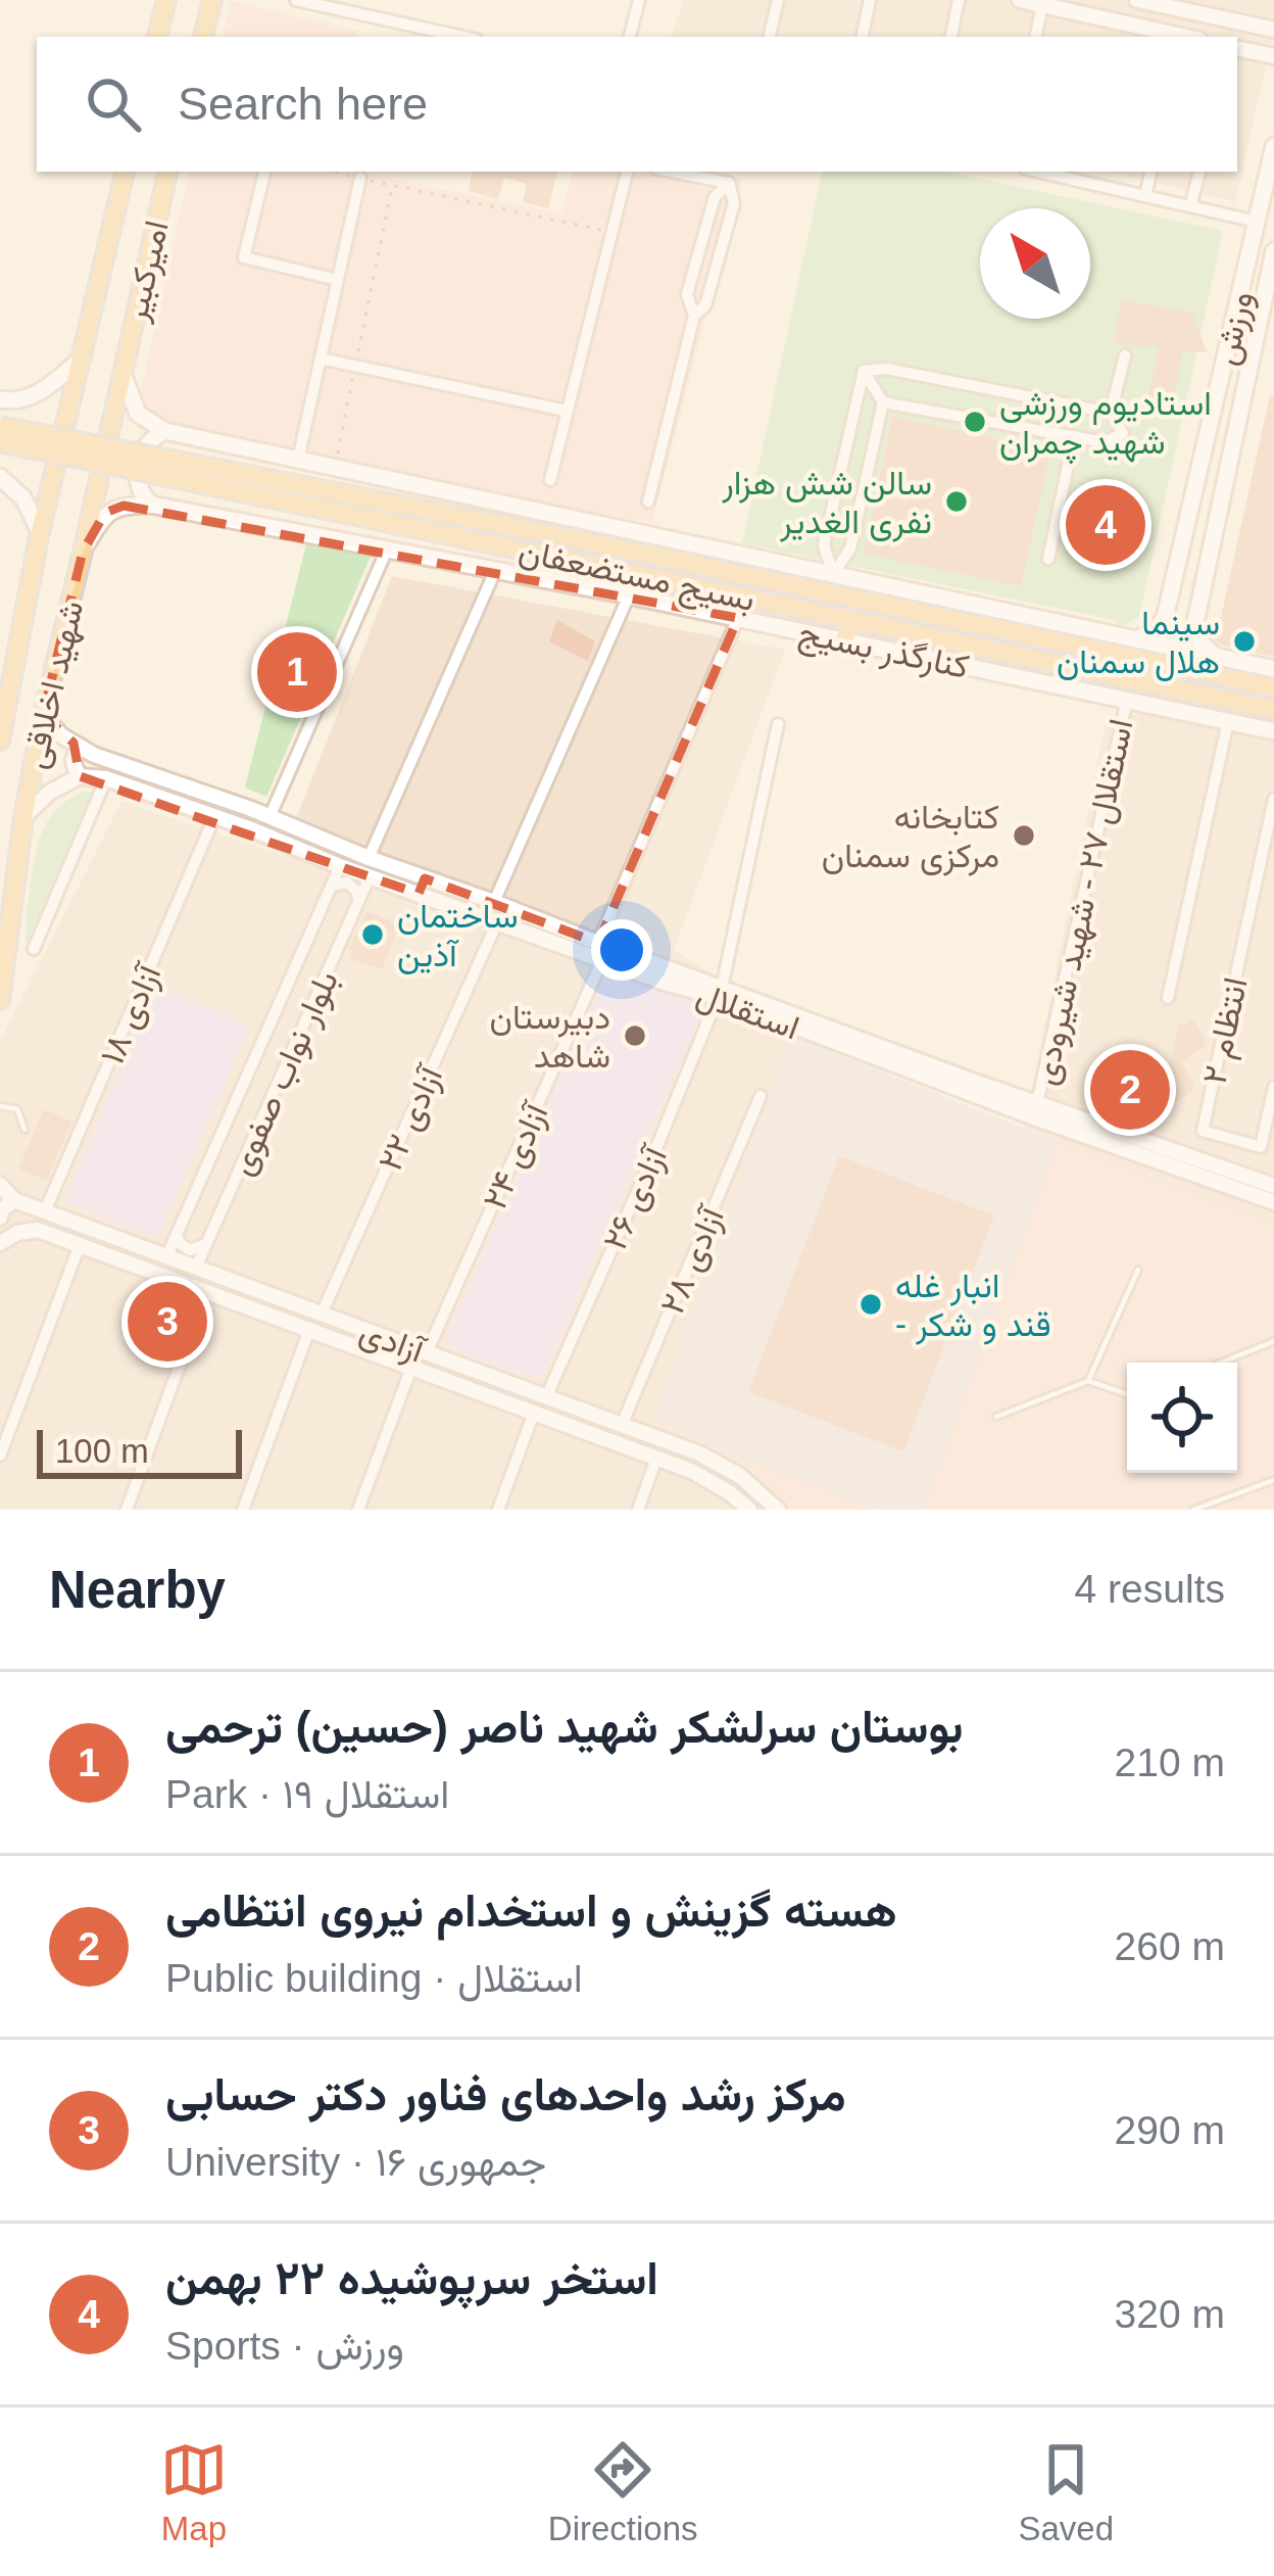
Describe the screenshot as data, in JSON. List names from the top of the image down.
{
  "streets": {
    "main road": [
      "امیرکبیر",
      "ورزش",
      "بسیج مستضعفان",
      "کنارگذر بسیج",
      "شهید اخلاقی"
    ],
    "street": [
      "استقلال ۲۷ - شهید شیرودی",
      "استقلال",
      "آزادی ۱۸",
      "انتظام ۲",
      "بلوار نواب صفوی",
      "آزادی ۲۲",
      "آزادی ۲۴",
      "آزادی ۲۶",
      "آزادی ۲۸",
      "آزادی"
    ]
  },
  "crossings": [
    ["امیرکبیر", "شهید اخلاقی"],
    ["ورزش", "کنارگذر بسیج"],
    ["بسیج مستضعفان", "کنارگذر بسیج"],
    ["کنارگذر بسیج", "استقلال ۲۷ - شهید شیرودی"],
    ["شهید اخلاقی", "استقلال"],
    ["استقلال ۲۷ - شهید شیرودی", "استقلال"],
    ["استقلال", "آزادی ۱۸"],
    ["استقلال", "بلوار نواب صفوی"],
    ["استقلال", "آزادی ۲۲"],
    ["استقلال", "آزادی ۲۴"],
    ["استقلال", "آزادی ۲۶"],
    ["آزادی ۱۸", "آزادی"],
    ["بلوار نواب صفوی", "آزادی"],
    ["آزادی ۲۲", "آزادی"],
    ["آزادی ۲۴", "آزادی"],
    ["آزادی ۲۶", "آزادی"],
    ["آزادی ۲۸", "آزادی"]
  ],
  "places": [
    "استادیوم ورزشی شهید چمران",
    "سالن شش هزار نفری الغدیر",
    "سینما هلال سمنان",
    "کتابخانه مرکزی سمنان",
    "ساختمان آذین",
    "دبیرستان شاهد",
    "انبار غله - قند و شکر"
  ],
  "scale_bar": "100 m",
  "north": "top left",
  "page": {
    "search": "Search here",
    "pins": [
      "4",
      "1",
      "2",
      "3"
    ],
    "scale": "100 m",
    "heading": ["Nearby", "4 results"],
    "list": [
      {
        "mark": "1",
        "name": "بوستان سرلشکر شهید ناصر (حسین) ترحمی",
        "note": "Park · استقلال ۱۹",
        "value": "210 m"
      },
      {
        "mark": "2",
        "name": "هسته گزینش و استخدام نیروی انتظامی",
        "note": "Public building · استقلال",
        "value": "260 m"
      },
      {
        "mark": "3",
        "name": "مرکز رشد واحدهای فناور دکتر حسابی",
        "note": "University · جمهوری ۱۶",
        "value": "290 m"
      },
      {
        "mark": "4",
        "name": "استخر سرپوشیده ۲۲ بهمن",
        "note": "Sports · ورزش",
        "value": "320 m"
      }
    ],
    "nav": ["Map", "Directions", "Saved"]
  }
}
